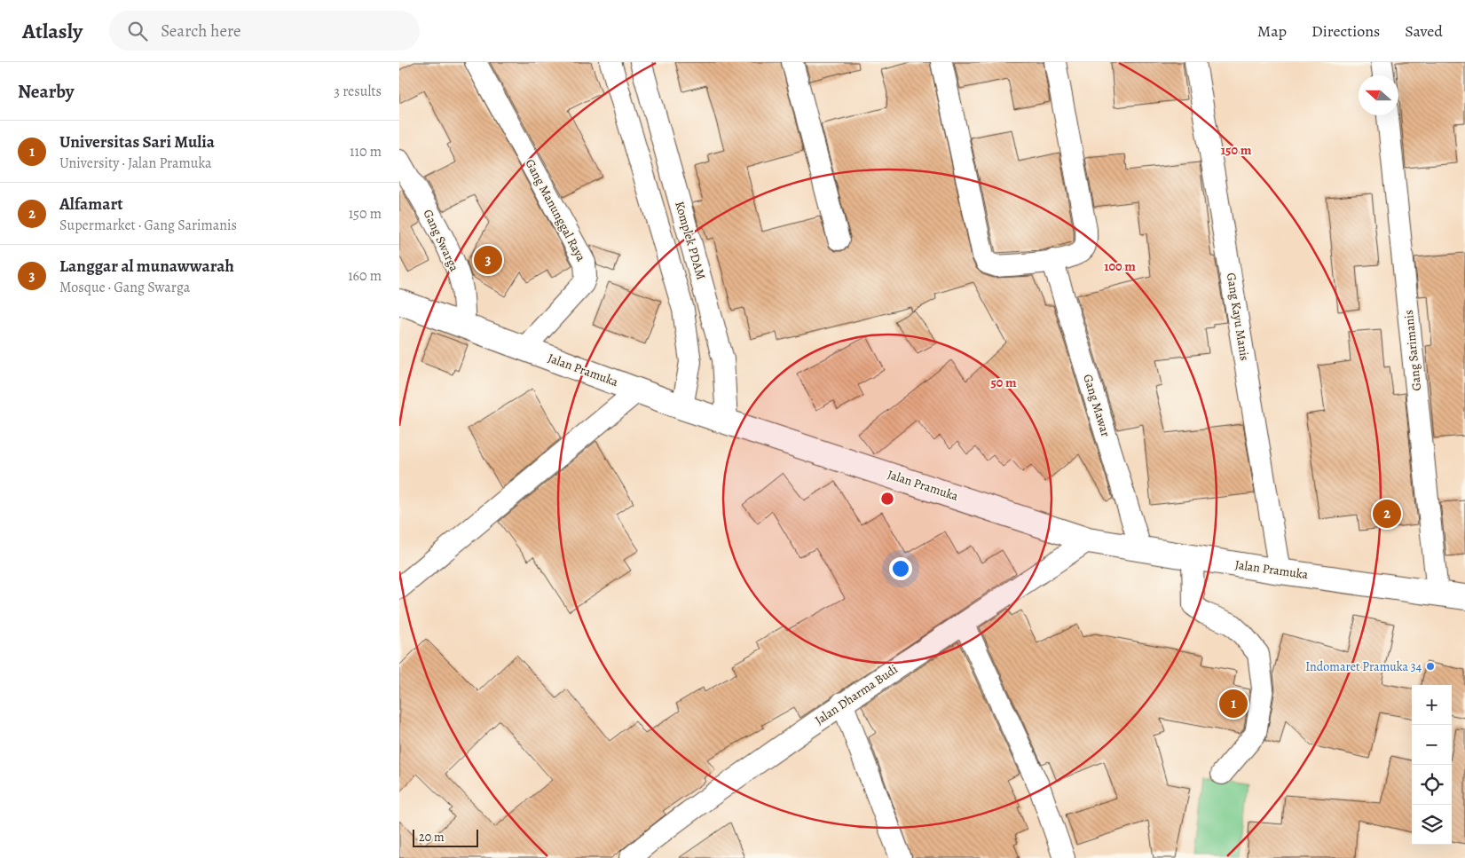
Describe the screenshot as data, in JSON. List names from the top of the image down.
{
  "streets": {
    "main road": ["Jalan Pramuka"],
    "street": [
      "Gang Manunggal Raya",
      "Gang Swarga",
      "Komplek PDAM",
      "Gang Kayu Manis",
      "Gang Sarimanis",
      "Gang Mawar",
      "Jalan Dharma Budi"
    ]
  },
  "crossings": [
    ["Gang Manunggal Raya", "Jalan Pramuka"],
    ["Gang Swarga", "Jalan Pramuka"],
    ["Komplek PDAM", "Jalan Pramuka"],
    ["Gang Kayu Manis", "Jalan Pramuka"],
    ["Gang Sarimanis", "Jalan Pramuka"],
    ["Jalan Pramuka", "Gang Mawar"],
    ["Jalan Pramuka", "Jalan Dharma Budi"]
  ],
  "places": ["Indomaret Pramuka 34"],
  "scale_bar": "20 m",
  "north": "left",
  "page": {
    "header": "Atlasly",
    "search": "Search here",
    "nav": ["Map", "Directions", "Saved"],
    "heading": ["Nearby", "3 results"],
    "list": [
      {
        "mark": "1",
        "name": "Universitas Sari Mulia",
        "note": "University · Jalan Pramuka",
        "value": "110 m"
      },
      {
        "mark": "2",
        "name": "Alfamart",
        "note": "Supermarket · Gang Sarimanis",
        "value": "150 m"
      },
      {
        "mark": "3",
        "name": "Langgar al munawwarah",
        "note": "Mosque · Gang Swarga",
        "value": "160 m"
      }
    ],
    "pins": ["3", "2", "1"],
    "map_buttons": ["+", "−"],
    "scale": "20 m"
  },
  "rings": ["150 m", "100 m", "50 m"]
}
